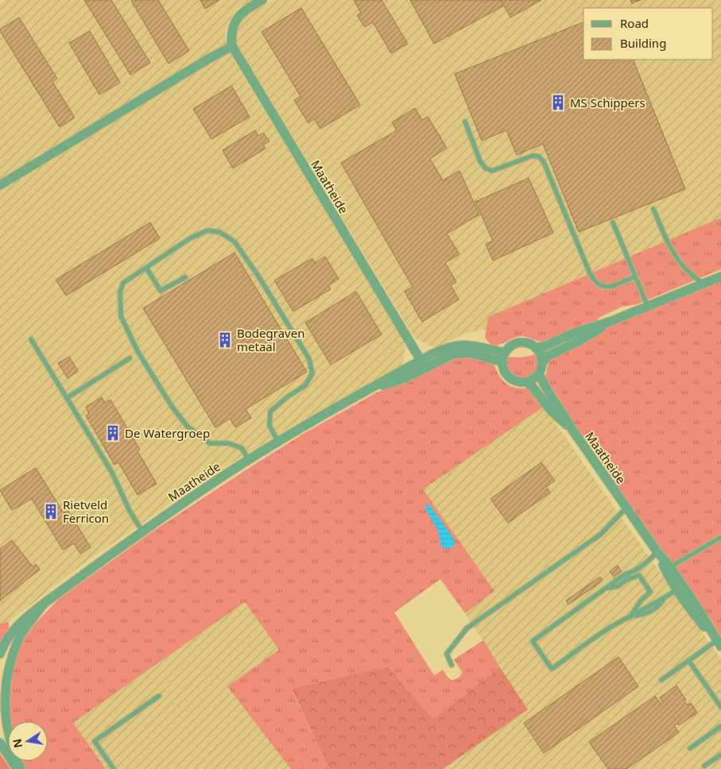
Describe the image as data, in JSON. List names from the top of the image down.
{
  "streets": {
    "street": ["Maatheide"]
  },
  "places": {
    "building": [
      "MS Schippers",
      "Bodegraven metaal",
      "De Watergroep",
      "Rietveld Ferricon"
    ]
  },
  "legend": ["Road", "Building"],
  "north": "left"
}
